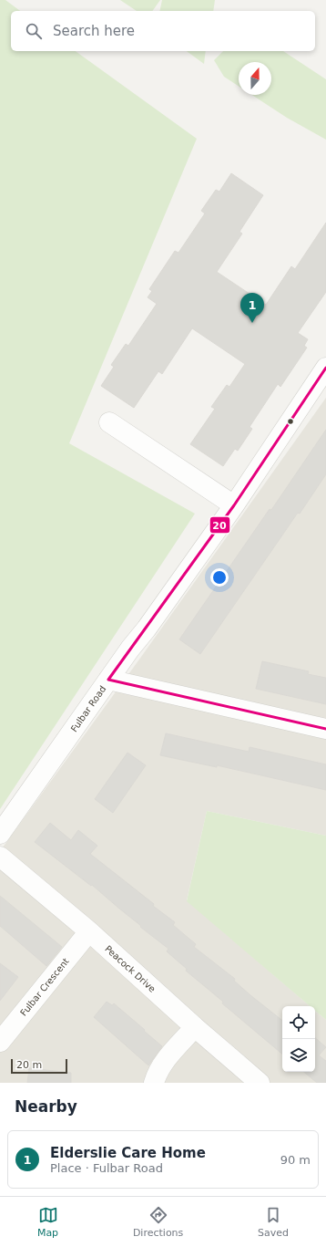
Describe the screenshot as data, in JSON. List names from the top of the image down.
{
  "streets": {
    "street": ["Fulbar Road", "Peacock Drive", "Fulbar Crescent"]
  },
  "crossings": [
    ["Peacock Drive", "Fulbar Crescent"]
  ],
  "lines": ["transit line 20"],
  "scale_bar": "20 m",
  "north": "top",
  "page": {
    "search": "Search here",
    "pins": "1",
    "scale": "20 m",
    "heading": "Nearby",
    "list": [
      {
        "mark": "1",
        "name": "Elderslie Care Home",
        "note": "Place · Fulbar Road",
        "value": "90 m"
      }
    ],
    "nav": ["Map", "Directions", "Saved"]
  }
}
